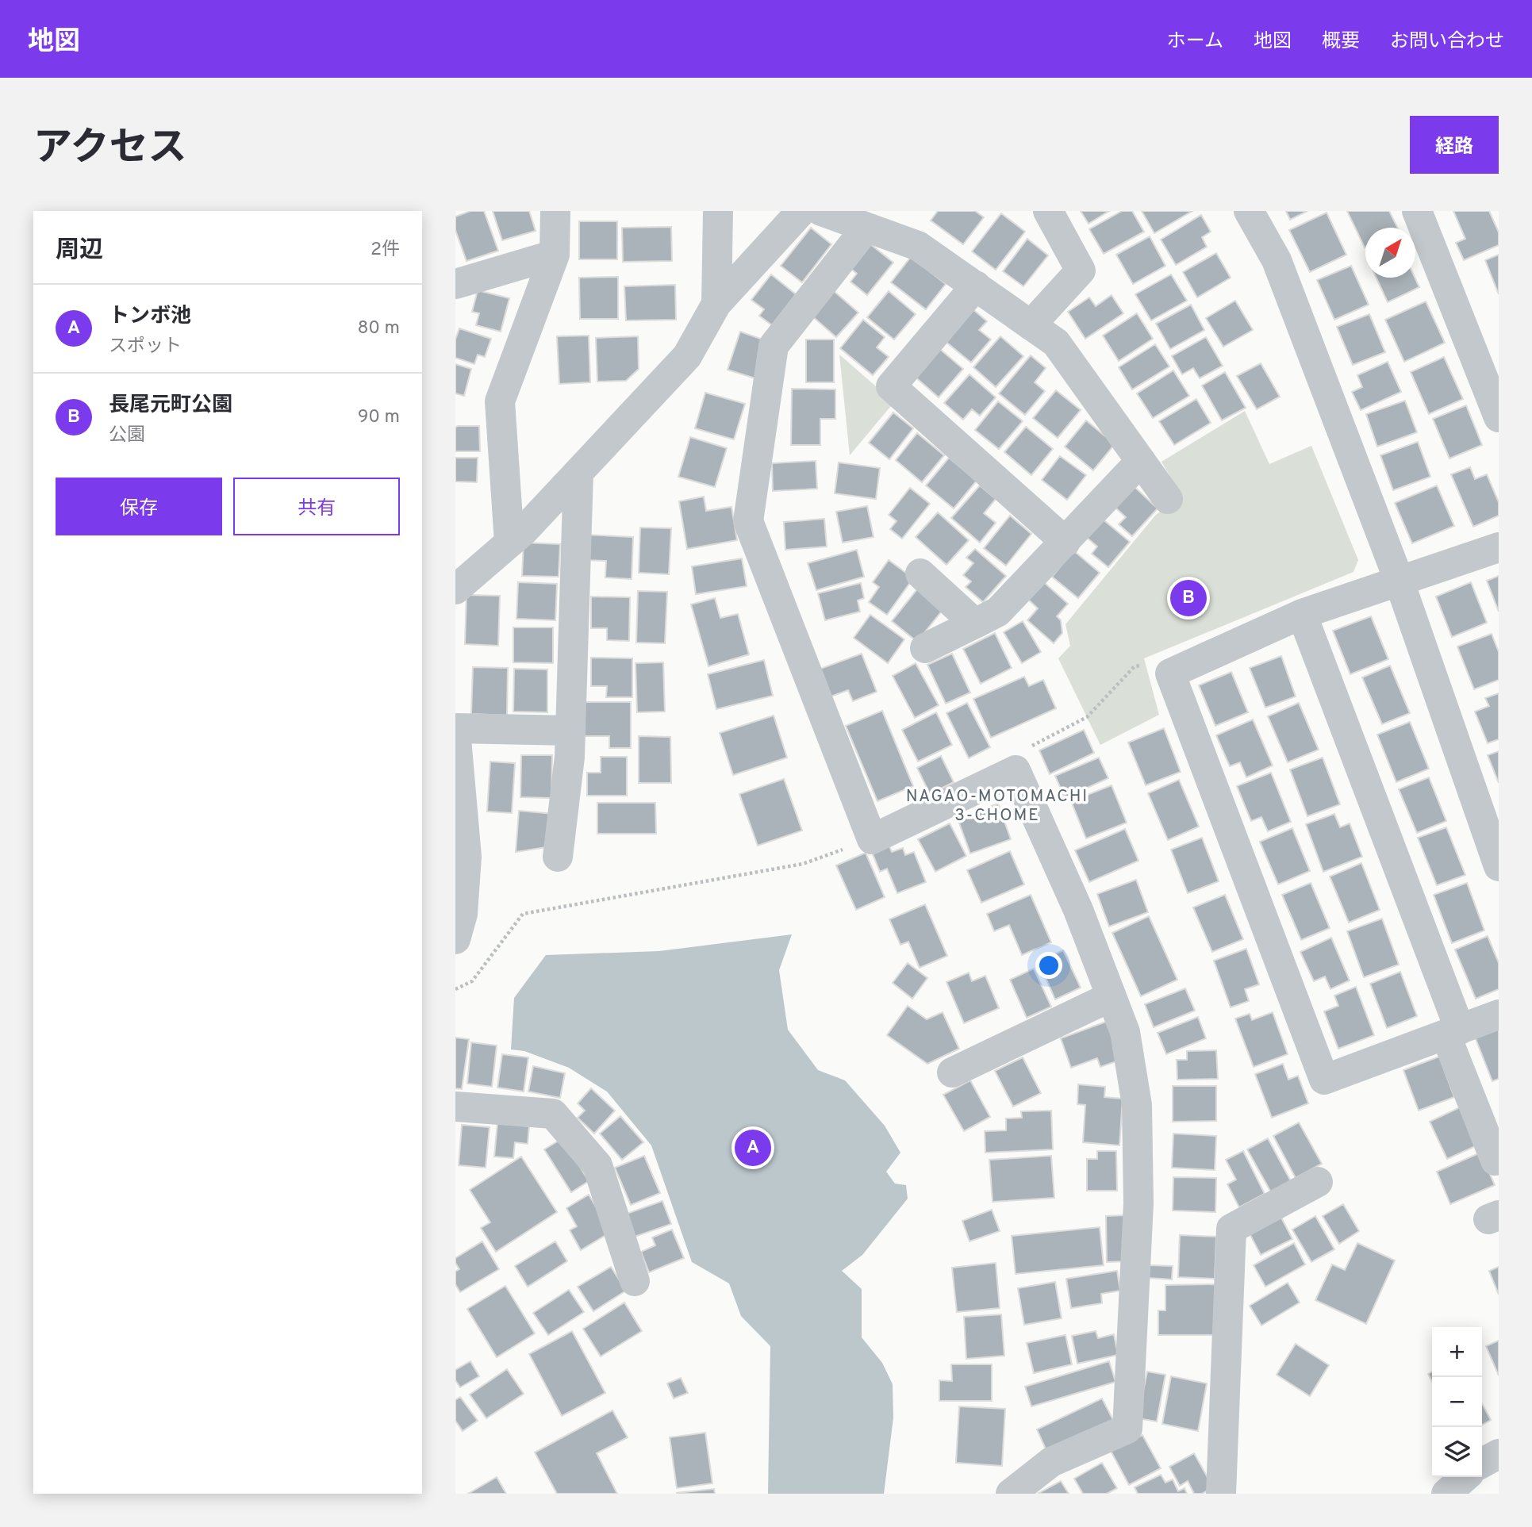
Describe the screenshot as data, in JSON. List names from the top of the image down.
{
  "districts": ["NAGAO-MOTOMACHI 3-CHOME"],
  "north": "top right",
  "page": {
    "header": "地図",
    "nav": [
      "ホーム",
      "地図",
      "概要",
      "お問い合わせ"
    ],
    "title": "アクセス",
    "buttons": [
      "経路",
      ["保存", "共有"]
    ],
    "heading": ["周辺", "2件"],
    "list": [
      {
        "mark": "A",
        "name": "トンボ池",
        "note": "スポット",
        "value": "80 m"
      },
      {
        "mark": "B",
        "name": "長尾元町公園",
        "note": "公園",
        "value": "90 m"
      }
    ],
    "pins": ["B", "A"],
    "map_buttons": ["+", "−"]
  }
}
